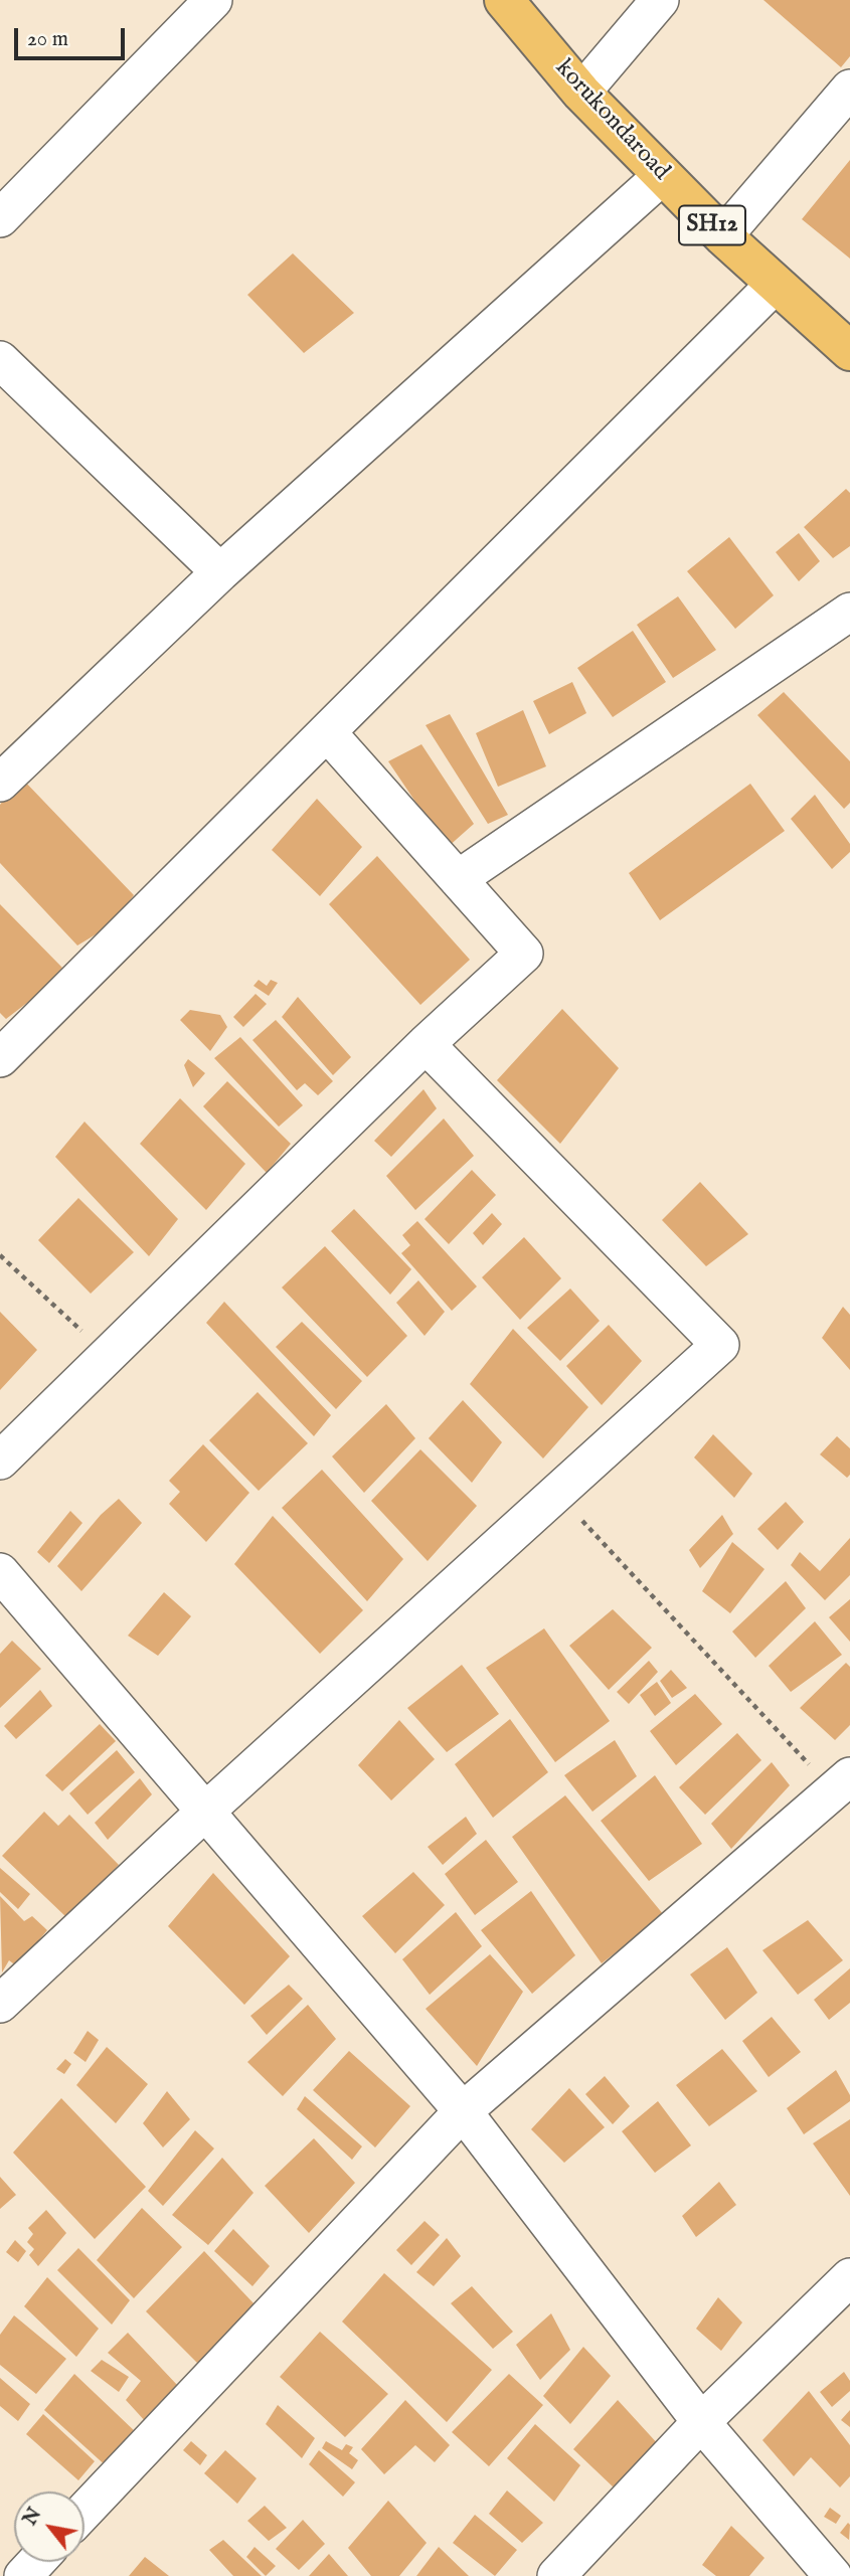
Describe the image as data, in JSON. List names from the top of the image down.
{
  "streets": {
    "main road": ["korukondaroad", "SH12"]
  },
  "scale_bar": "20 m",
  "north": "top left"
}
